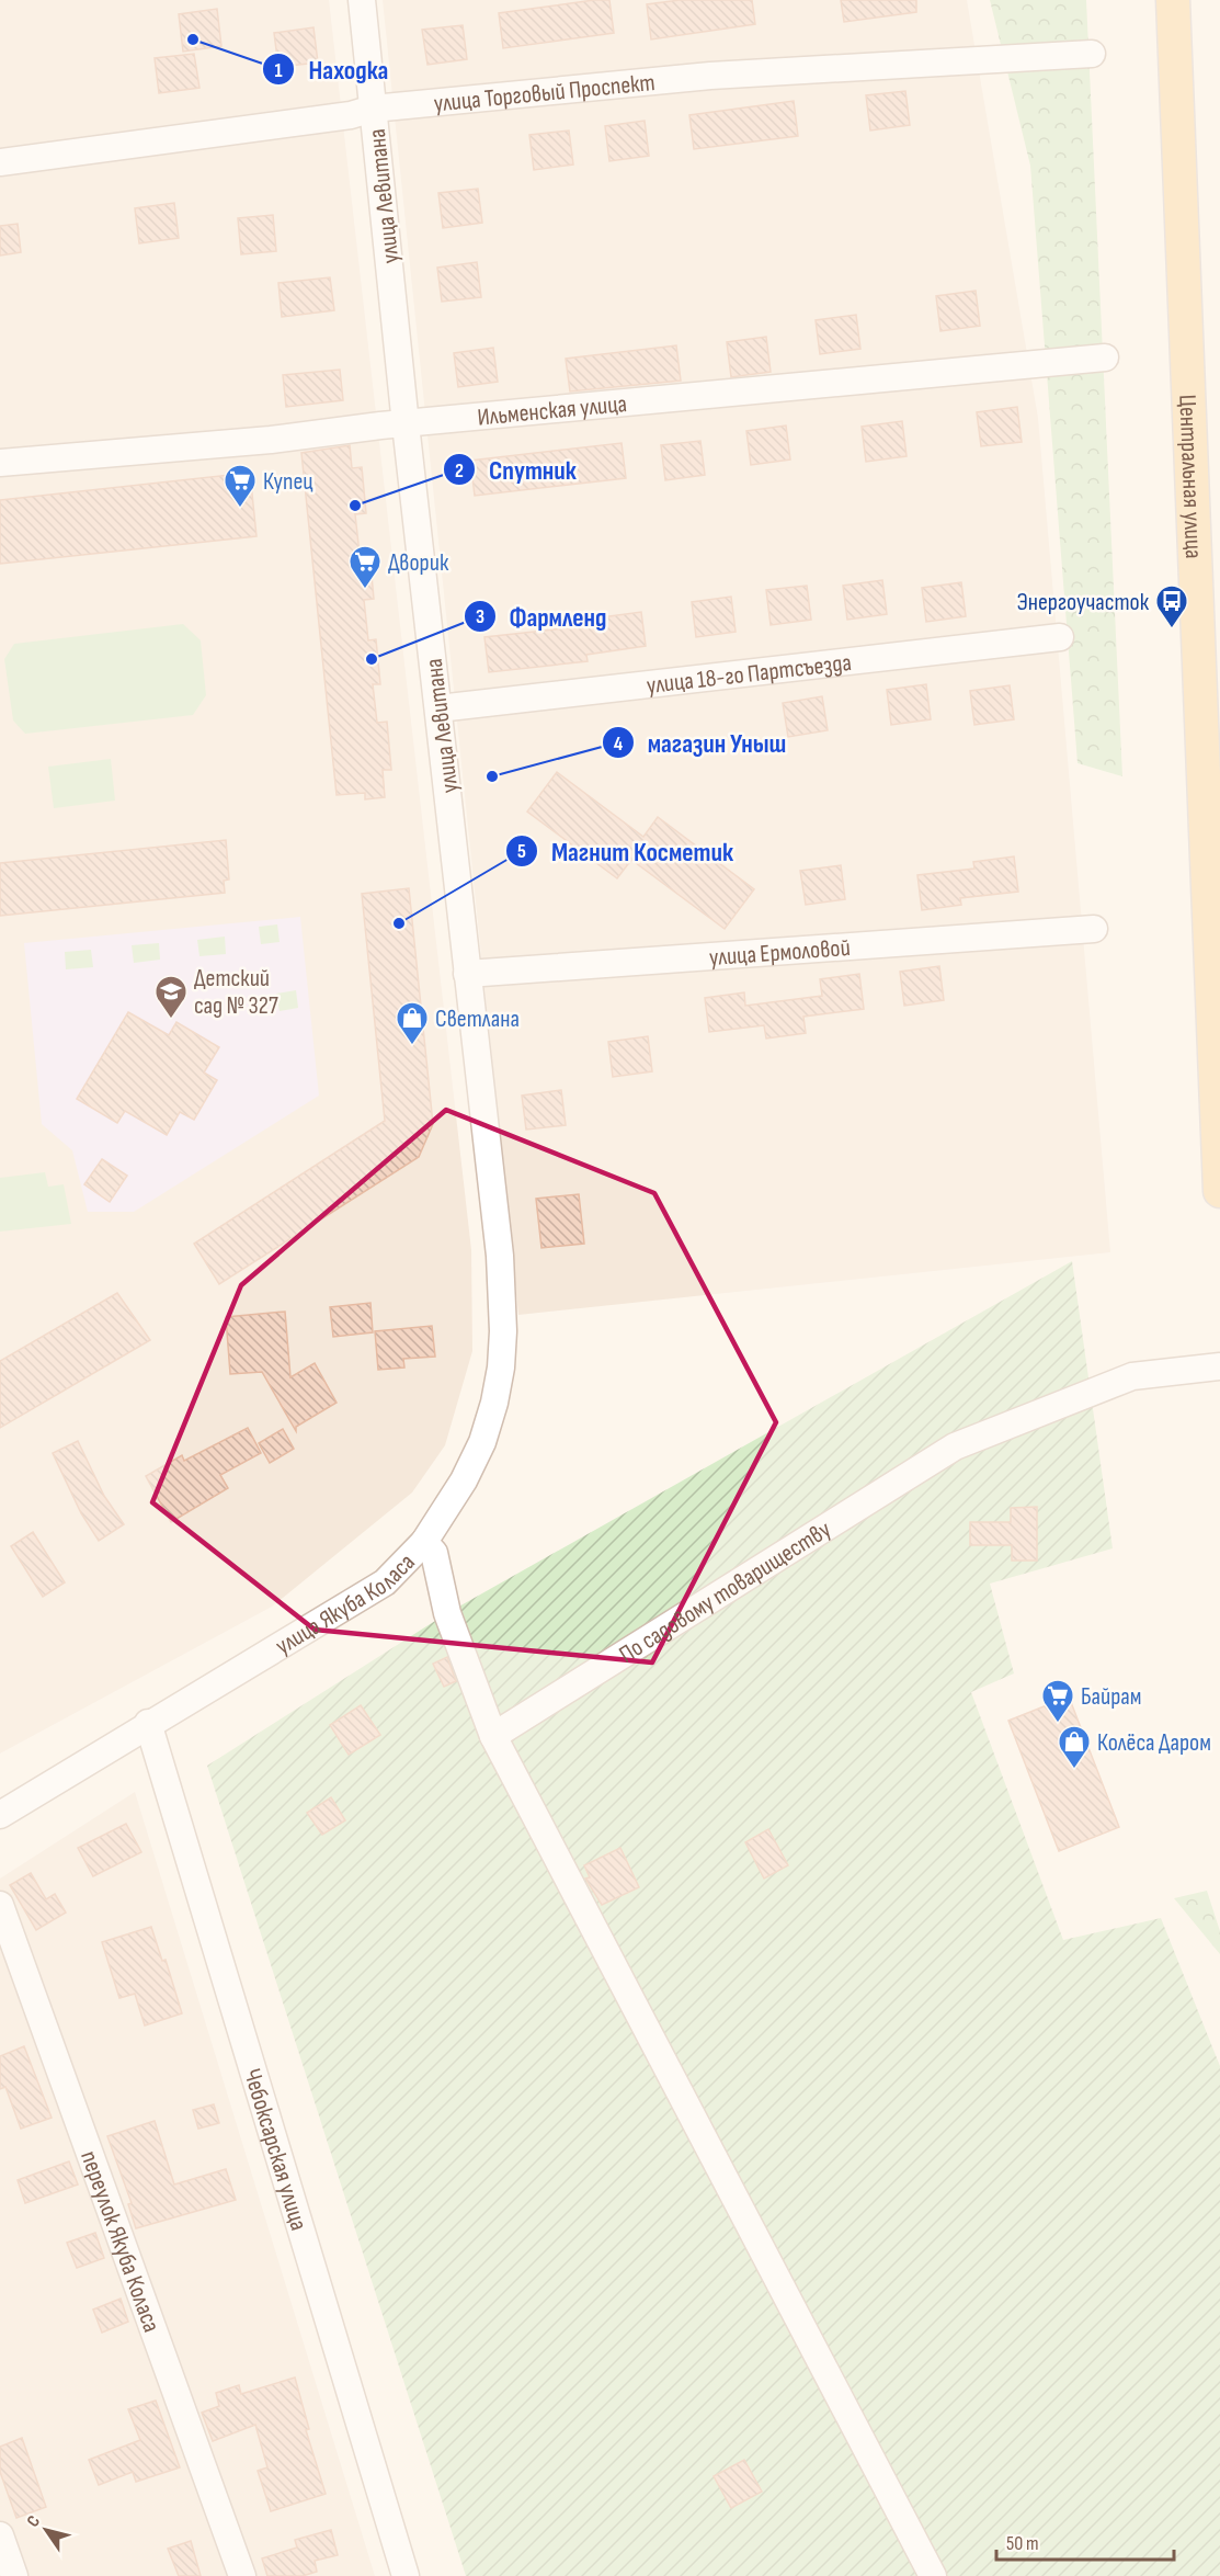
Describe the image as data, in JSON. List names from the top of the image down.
{
  "streets": {
    "main road": ["Центральная улица"],
    "street": [
      "улица Торговый Проспект",
      "улица Левитана",
      "Ильменская улица",
      "улица 18-го Партсъезда",
      "улица Ермоловой",
      "По садовому товариществу",
      "улица Якуба Коласа",
      "Чебоксарская улица",
      "переулок Якуба Коласа"
    ]
  },
  "crossings": [
    ["улица Торговый Проспект", "улица Левитана"],
    ["улица Левитана", "Ильменская улица"],
    ["улица Левитана", "улица 18-го Партсъезда"],
    ["улица Левитана", "улица Ермоловой"],
    ["улица Левитана", "улица Якуба Коласа"],
    ["улица Якуба Коласа", "Чебоксарская улица"]
  ],
  "places": {
    "other": [
      "Находка",
      "Спутник",
      "Фармленд",
      "магазин Уныш",
      "Магнит Косметик"
    ],
    "supermarket": ["Купец", "Дворик", "Байрам"],
    "bus stop": ["Энергоучасток"],
    "school or university": ["Детский сад № 327"],
    "shop": ["Светлана", "Колёса Даром"]
  },
  "scale_bar": "50 m",
  "north": "top left"
}
